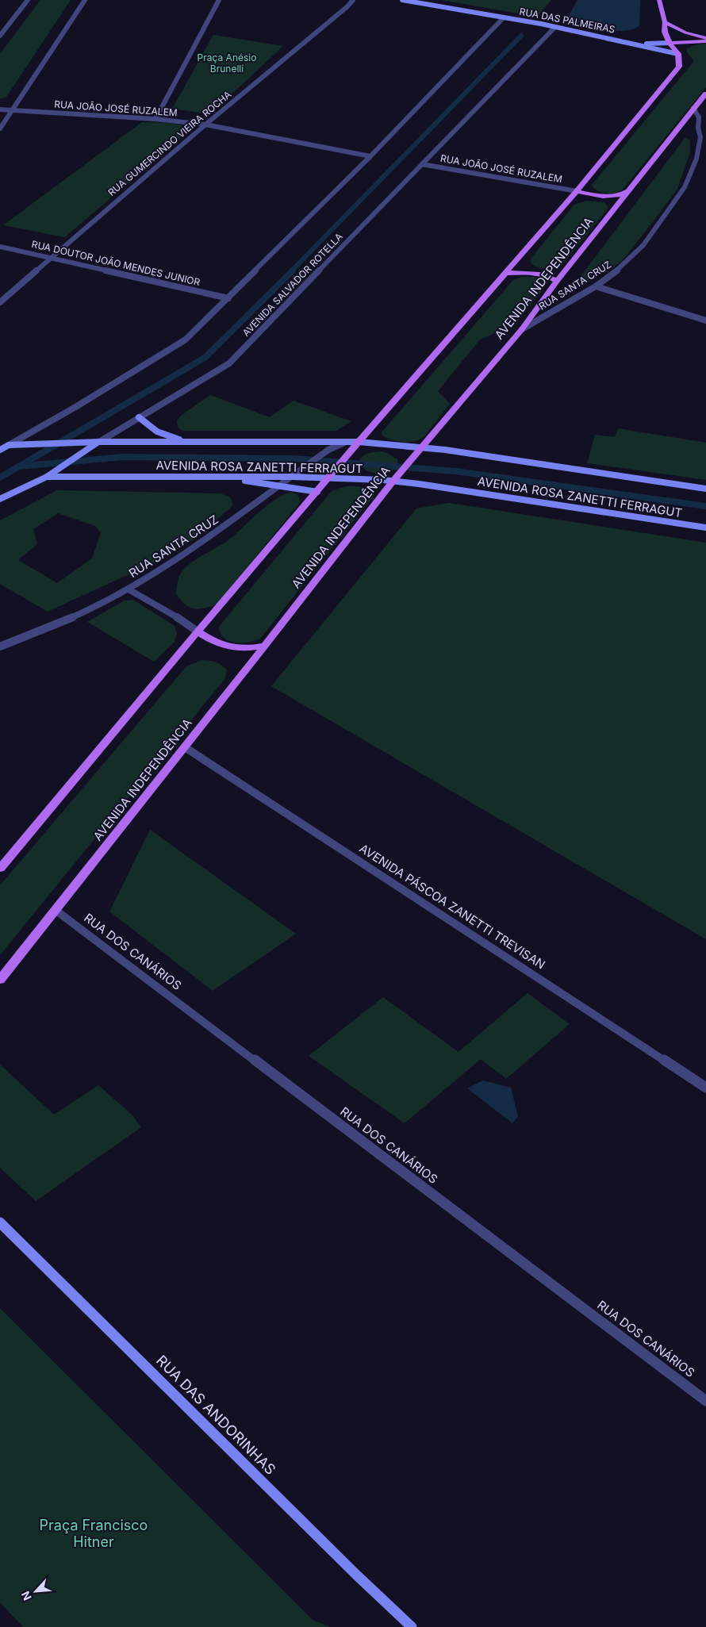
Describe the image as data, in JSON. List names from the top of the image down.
{
  "streets": {
    "main road": [
      "RUA DAS PALMEIRAS",
      "AVENIDA INDEPENDÊNCIA",
      "AVENIDA SALVADOR ROTELLA",
      "AVENIDA ROSA ZANETTI FERRAGUT",
      "RUA DAS ANDORINHAS"
    ],
    "street": [
      "RUA JOÃO JOSÉ RUZALEM",
      "RUA GUMERCINDO VIEIRA ROCHA",
      "RUA DOUTOR JOÃO MENDES JUNIOR",
      "RUA SANTA CRUZ",
      "AVENIDA PÁSCOA ZANETTI TREVISAN",
      "RUA DOS CANÁRIOS"
    ]
  },
  "crossings": [
    ["RUA DAS PALMEIRAS", "AVENIDA SALVADOR ROTELLA"],
    ["RUA JOÃO JOSÉ RUZALEM", "RUA GUMERCINDO VIEIRA ROCHA"],
    ["RUA JOÃO JOSÉ RUZALEM", "AVENIDA SALVADOR ROTELLA"],
    ["RUA GUMERCINDO VIEIRA ROCHA", "RUA DOUTOR JOÃO MENDES JUNIOR"],
    ["AVENIDA INDEPENDÊNCIA", "RUA SANTA CRUZ"],
    ["AVENIDA INDEPENDÊNCIA", "AVENIDA ROSA ZANETTI FERRAGUT"],
    ["AVENIDA INDEPENDÊNCIA", "AVENIDA PÁSCOA ZANETTI TREVISAN"],
    ["AVENIDA INDEPENDÊNCIA", "RUA DOS CANÁRIOS"],
    ["AVENIDA SALVADOR ROTELLA", "AVENIDA ROSA ZANETTI FERRAGUT"],
    ["RUA SANTA CRUZ", "AVENIDA ROSA ZANETTI FERRAGUT"]
  ],
  "parks": ["Praça Anésio Brunelli", "Praça Francisco Hitner"],
  "north": "bottom left"
}
